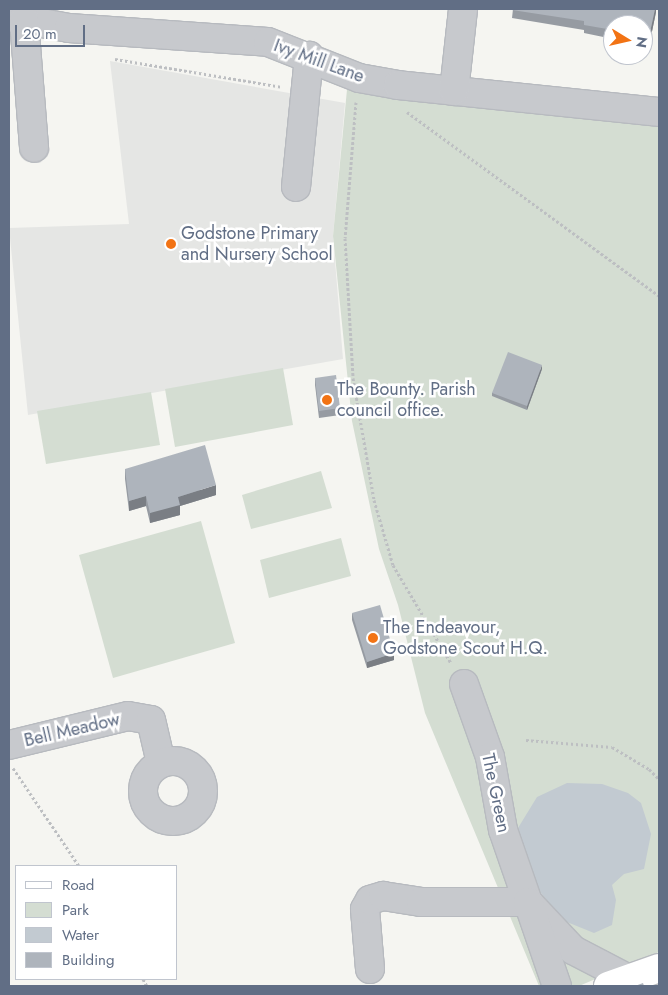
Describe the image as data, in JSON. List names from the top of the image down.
{
  "streets": {
    "street": ["Ivy Mill Lane", "Bell Meadow", "The Green"]
  },
  "places": ["Godstone Primary and Nursery School", "The Bounty. Parish council office.", "The Endeavour, Godstone Scout H.Q."],
  "legend": [
    "Road",
    "Park",
    "Water",
    "Building"
  ],
  "scale_bar": "20 m",
  "north": "right"
}
